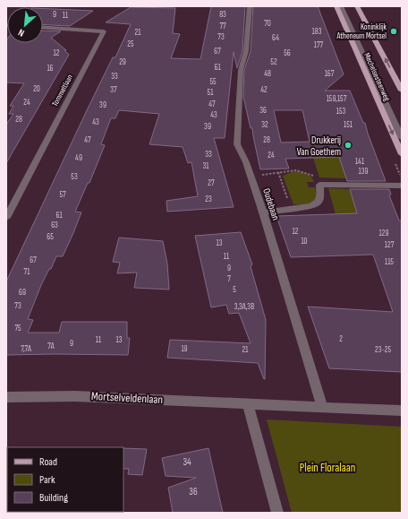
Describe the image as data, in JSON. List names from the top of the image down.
{
  "streets": {
    "main road": ["Mechelsesteenweg"],
    "street": ["Tommeltlaan", "Oudebaan", "Mortselveldenlaan"]
  },
  "crossings": [
    ["Oudebaan", "Mortselveldenlaan"]
  ],
  "parks": ["Plein Floralaan"],
  "places": ["Koninklijk Atheneum Mortsel", "Drukkerij Van Goethem"],
  "house_numbers": [
    "9",
    "83",
    "11",
    "70",
    "77",
    "183",
    "21",
    "73",
    "64",
    "25",
    "177",
    "67",
    "12",
    "56",
    "29",
    "52",
    "61",
    "16",
    "48",
    "167",
    "33",
    "55",
    "20",
    "37",
    "42",
    "51",
    "159,157",
    "24",
    "47",
    "39",
    "36",
    "153",
    "43",
    "28",
    "43",
    "32",
    "151",
    "39",
    "47",
    "28",
    "33",
    "24",
    "49",
    "141",
    "31",
    "139",
    "53",
    "27",
    "57",
    "23",
    "61",
    "63",
    "12",
    "129",
    "65",
    "10",
    "13",
    "127",
    "11",
    "67",
    "115",
    "9",
    "71",
    "7",
    "5",
    "69",
    "73",
    "3,3A,3B",
    "75",
    "2",
    "11",
    "13",
    "9",
    "7A",
    "7,7A",
    "19",
    "21",
    "23-25",
    "34",
    "36"
  ],
  "legend": ["Road", "Park", "Building"],
  "north": "bottom left"
}
